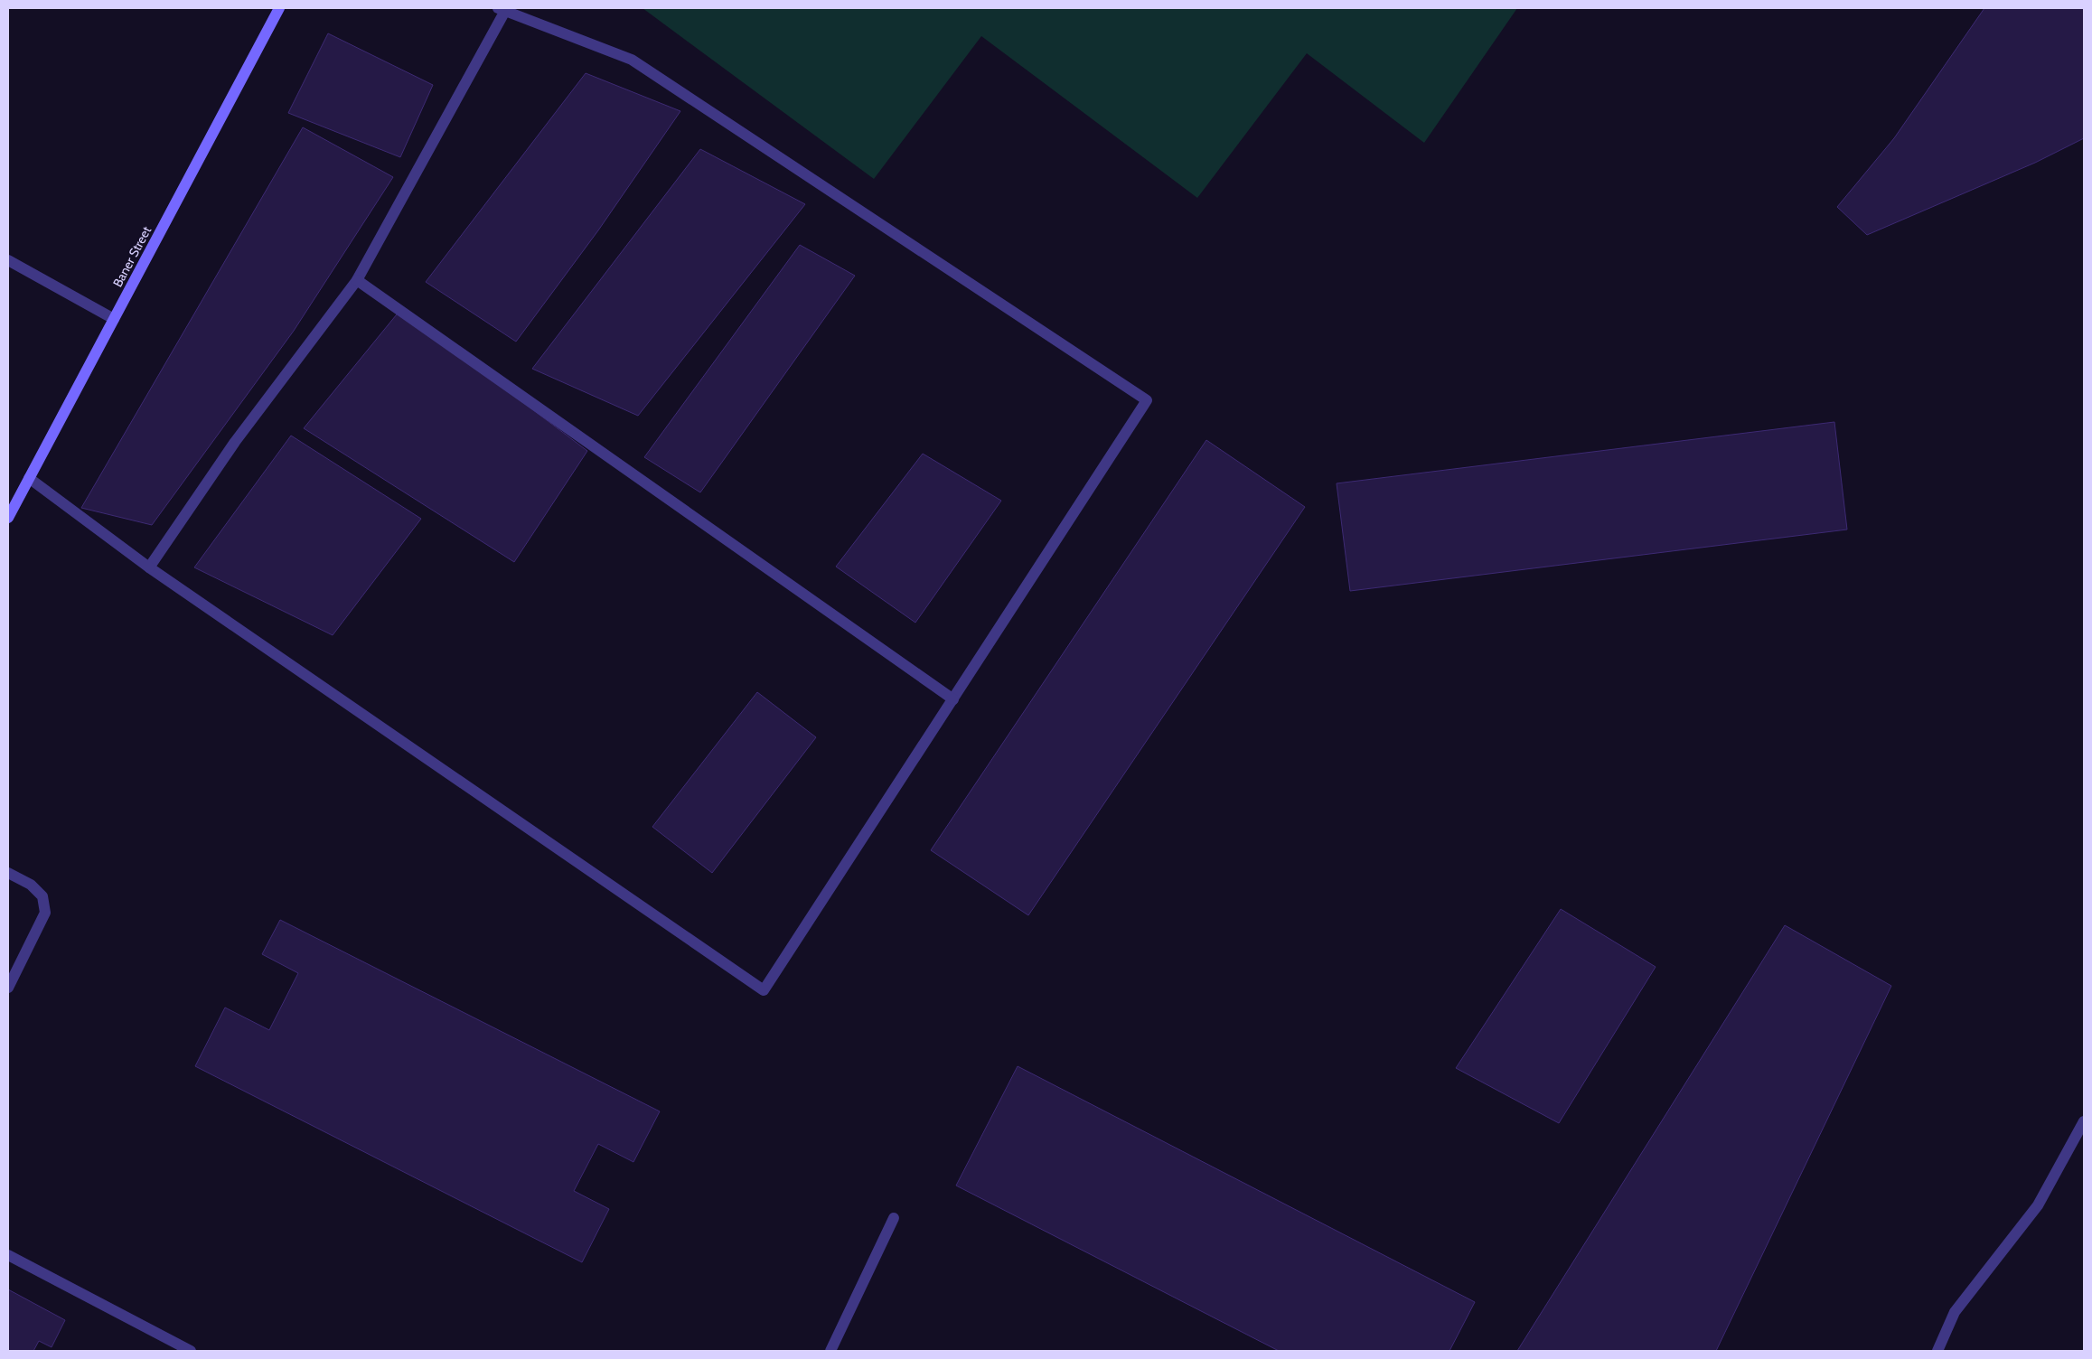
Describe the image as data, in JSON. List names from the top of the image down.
{
  "streets": {
    "street": ["Baner Street"]
  }
}
